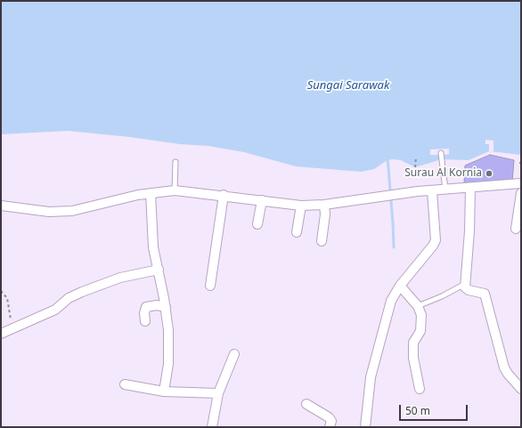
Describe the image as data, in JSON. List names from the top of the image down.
{
  "water": ["Sungai Sarawak"],
  "places": ["Surau Al Kornia"],
  "scale_bar": "50 m"
}
